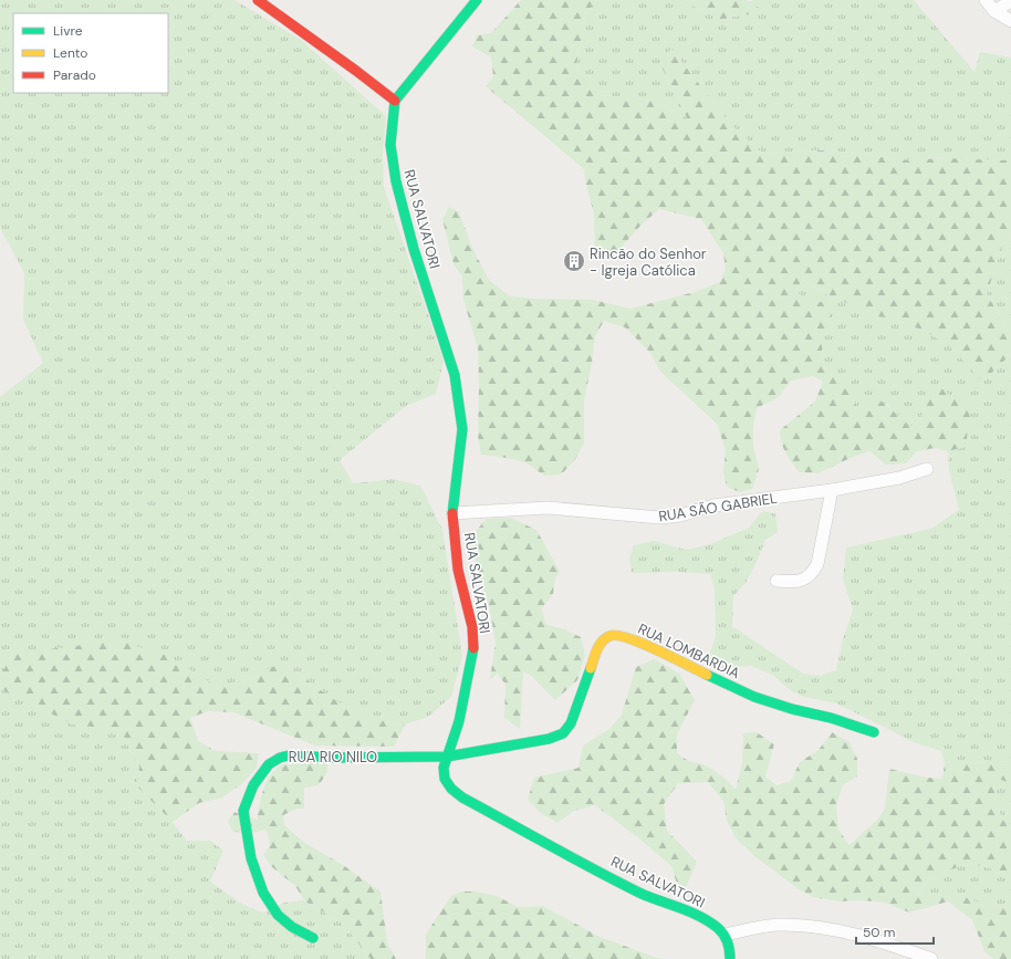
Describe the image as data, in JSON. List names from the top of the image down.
{
  "streets": {
    "street": [
      "RUA SALVATORI",
      "RUA SÃO GABRIEL",
      "RUA LOMBARDIA",
      "RUA RIO NILO"
    ]
  },
  "crossings": [
    ["RUA SALVATORI", "RUA SÃO GABRIEL"],
    ["RUA SALVATORI", "RUA LOMBARDIA"],
    ["RUA SALVATORI", "RUA RIO NILO"],
    ["RUA LOMBARDIA", "RUA RIO NILO"]
  ],
  "places": {
    "building": ["Rincão do Senhor - Igreja Católica"]
  },
  "legend": ["Livre", "Lento", "Parado"],
  "scale_bar": "50 m"
}
